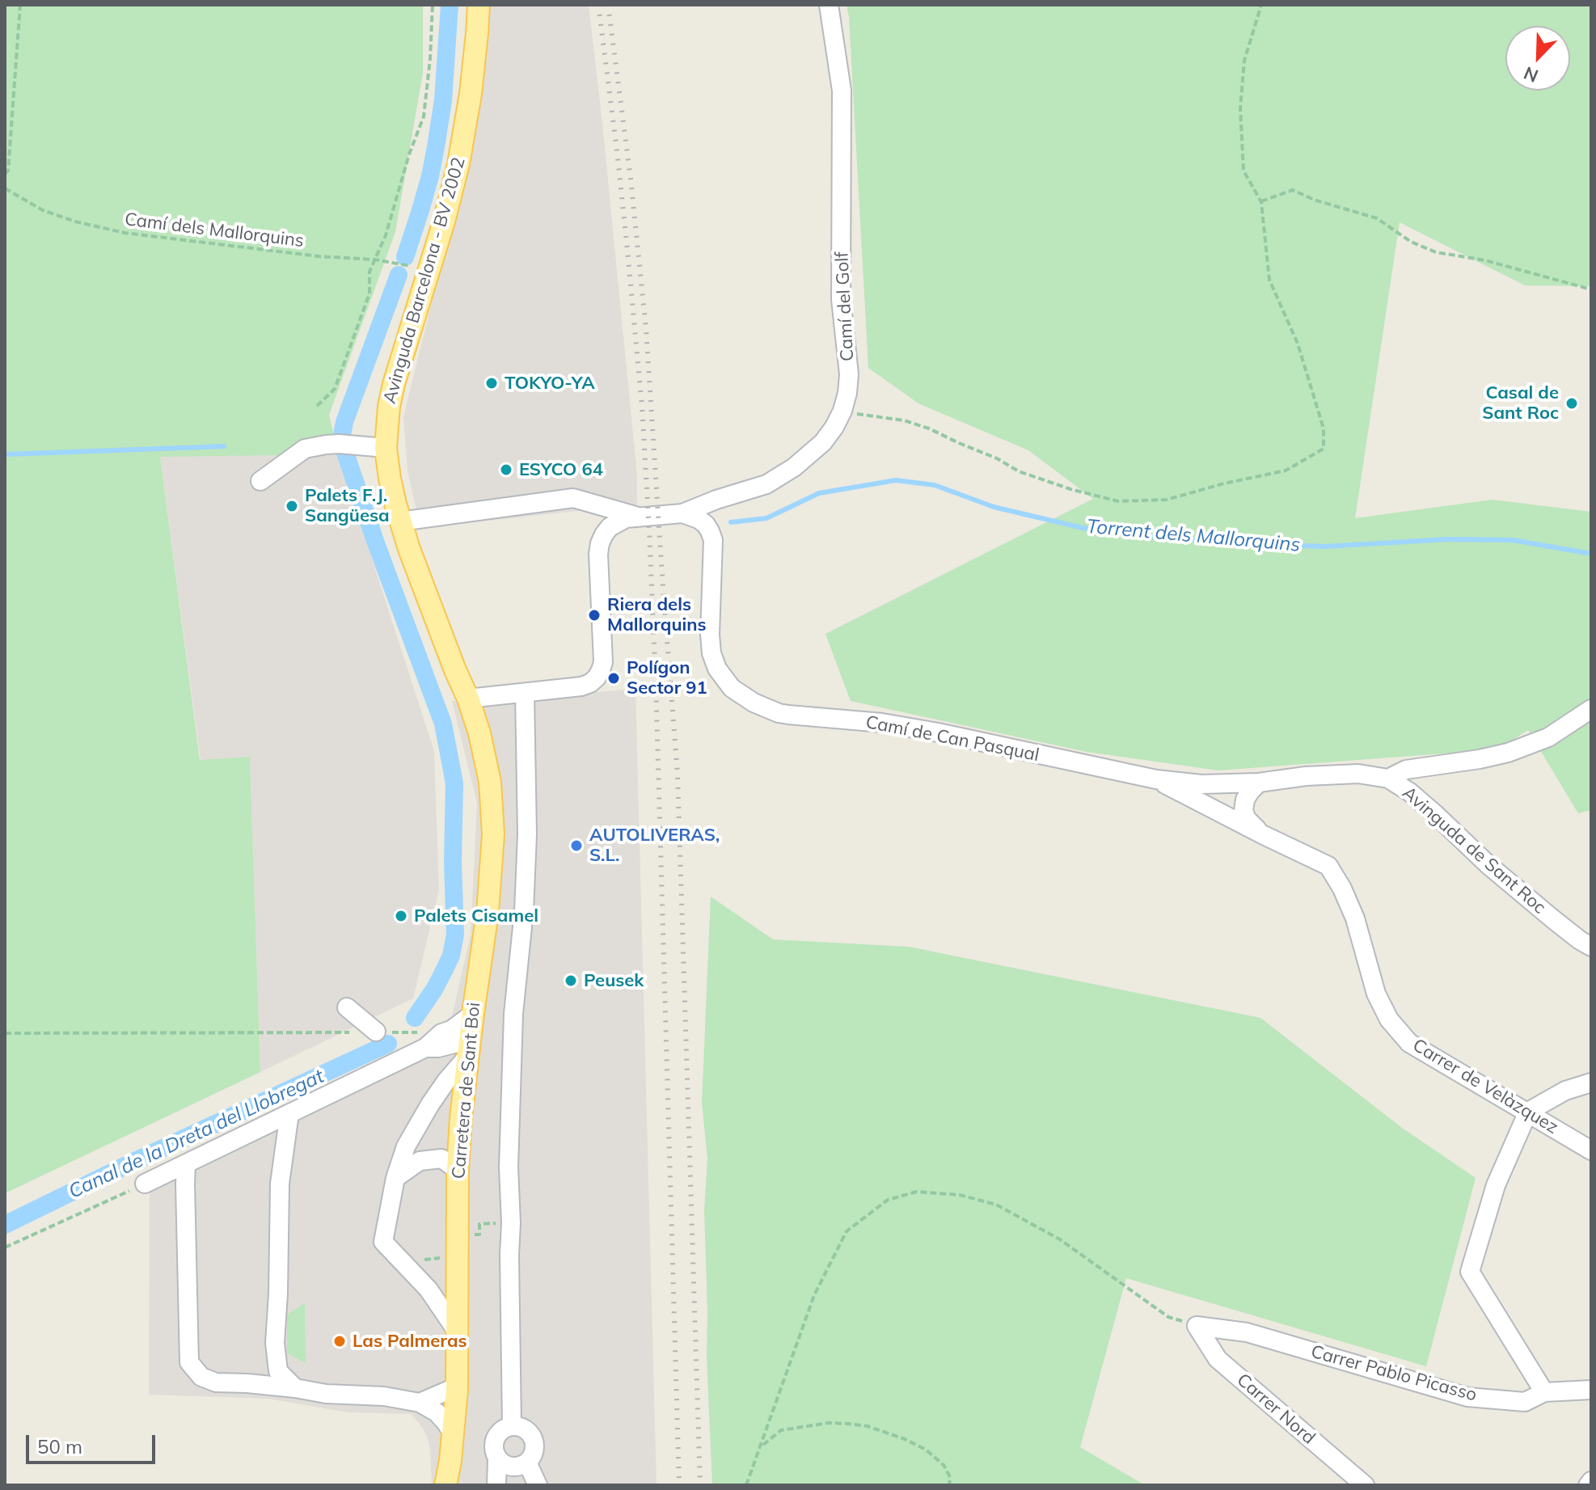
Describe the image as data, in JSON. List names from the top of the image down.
{
  "streets": {
    "main road": ["Avinguda Barcelona - BV 2002", "Carretera de Sant Boi"],
    "street": [
      "Camí del Golf",
      "Camí de Can Pasqual",
      "Avinguda de Sant Roc",
      "Carrer de Velàzquez",
      "Carrer Pablo Picasso",
      "Carrer Nord"
    ],
    "path": ["Camí dels Mallorquins"]
  },
  "crossings": [
    ["Camí dels Mallorquins", "Avinguda Barcelona - BV 2002"],
    ["Avinguda Barcelona - BV 2002", "Carretera de Sant Boi"],
    ["Camí del Golf", "Camí de Can Pasqual"],
    ["Camí de Can Pasqual", "Avinguda de Sant Roc"],
    ["Camí de Can Pasqual", "Carrer de Velàzquez"],
    ["Avinguda de Sant Roc", "Carrer de Velàzquez"],
    ["Carrer Pablo Picasso", "Carrer Nord"]
  ],
  "water": ["Torrent dels Mallorquins", "Canal de la Dreta del Llobregat"],
  "places": [
    "TOKYO-YA",
    "Casal de Sant Roc",
    "ESYCO 64",
    "Palets F.J. Sangüesa",
    "Riera dels Mallorquins",
    "Polígon Sector 91",
    "AUTOLIVERAS, S.L.",
    "Palets Cisamel",
    "Peusek",
    "Las Palmeras"
  ],
  "scale_bar": "50 m",
  "north": "bottom left"
}
